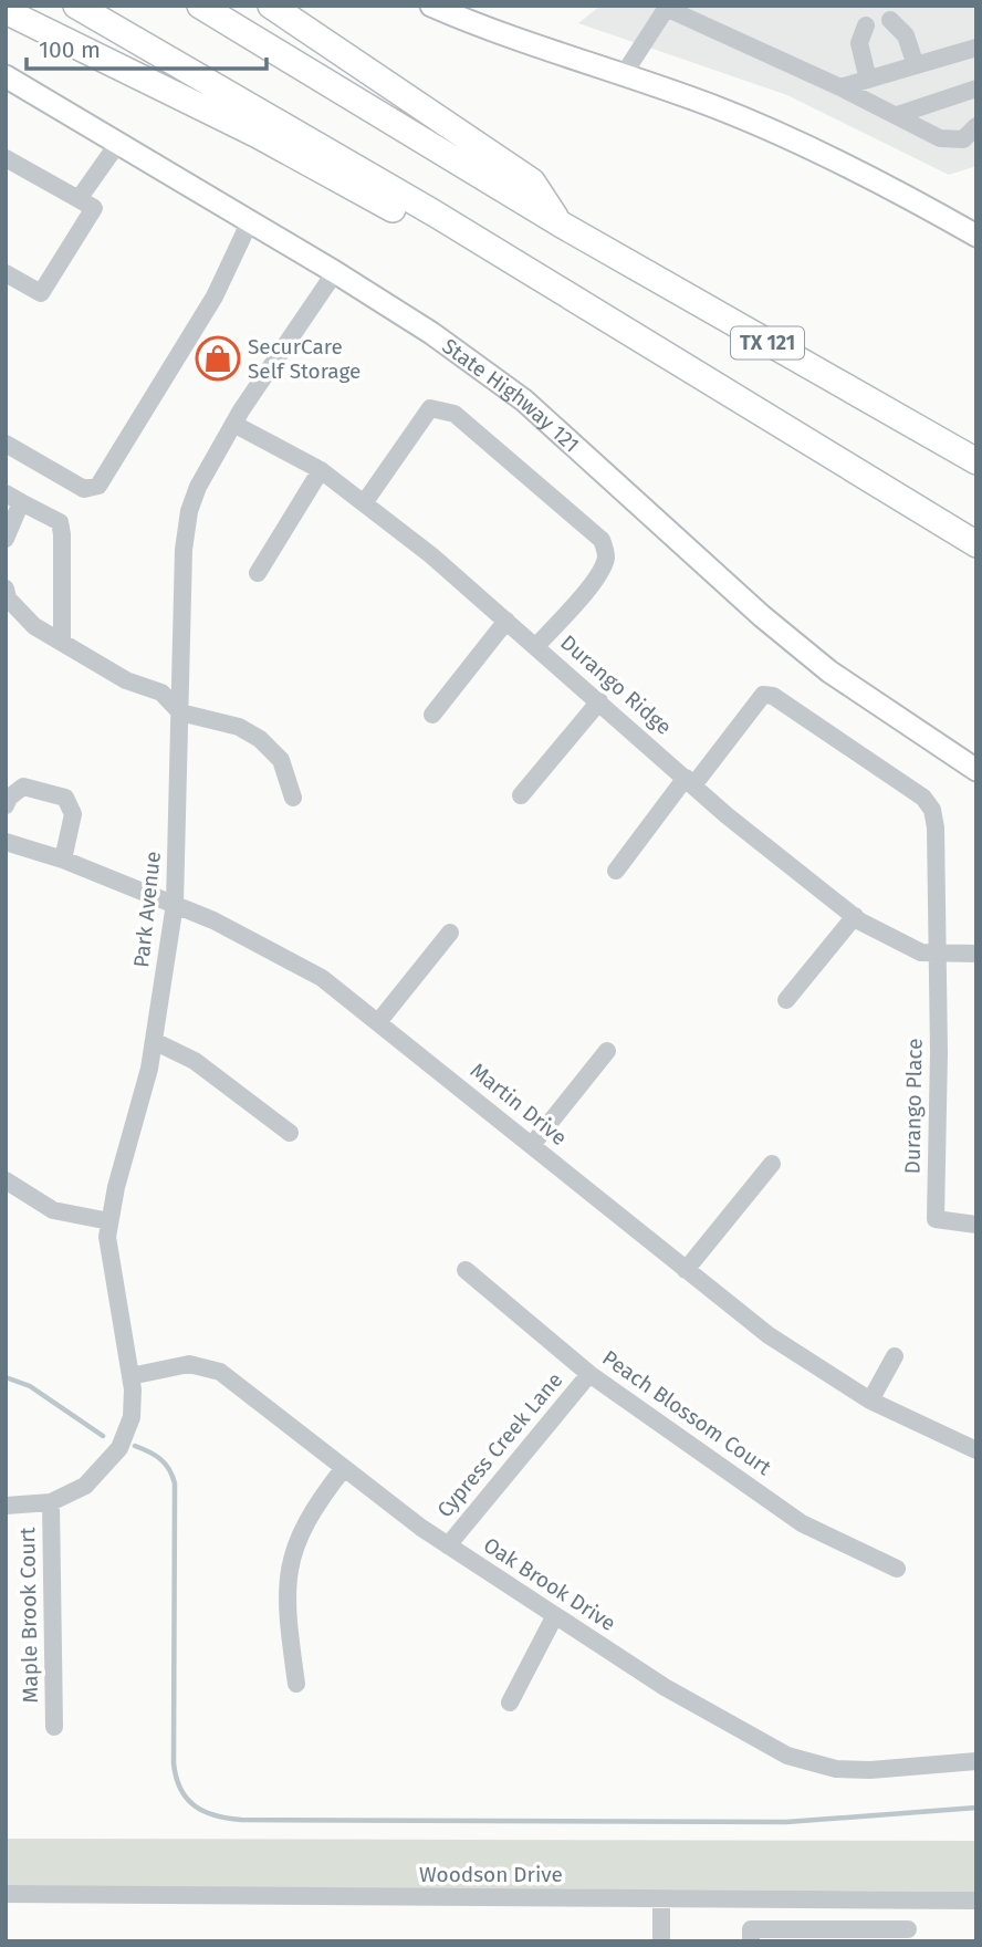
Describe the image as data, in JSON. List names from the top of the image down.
{
  "streets": {
    "highway": ["TX 121"],
    "main road": ["State Highway 121"],
    "street": [
      "Durango Ridge",
      "Park Avenue",
      "Martin Drive",
      "Durango Place",
      "Peach Blossom Court",
      "Cypress Creek Lane",
      "Oak Brook Drive",
      "Maple Brook Court",
      "Woodson Drive"
    ]
  },
  "crossings": [
    ["State Highway 121", "Park Avenue"],
    ["Durango Ridge", "Park Avenue"],
    ["Durango Ridge", "Durango Place"],
    ["Park Avenue", "Martin Drive"],
    ["Park Avenue", "Oak Brook Drive"],
    ["Park Avenue", "Maple Brook Court"],
    ["Peach Blossom Court", "Cypress Creek Lane"],
    ["Cypress Creek Lane", "Oak Brook Drive"]
  ],
  "places": {
    "shop": ["SecurCare Self Storage"]
  },
  "scale_bar": "100 m"
}
